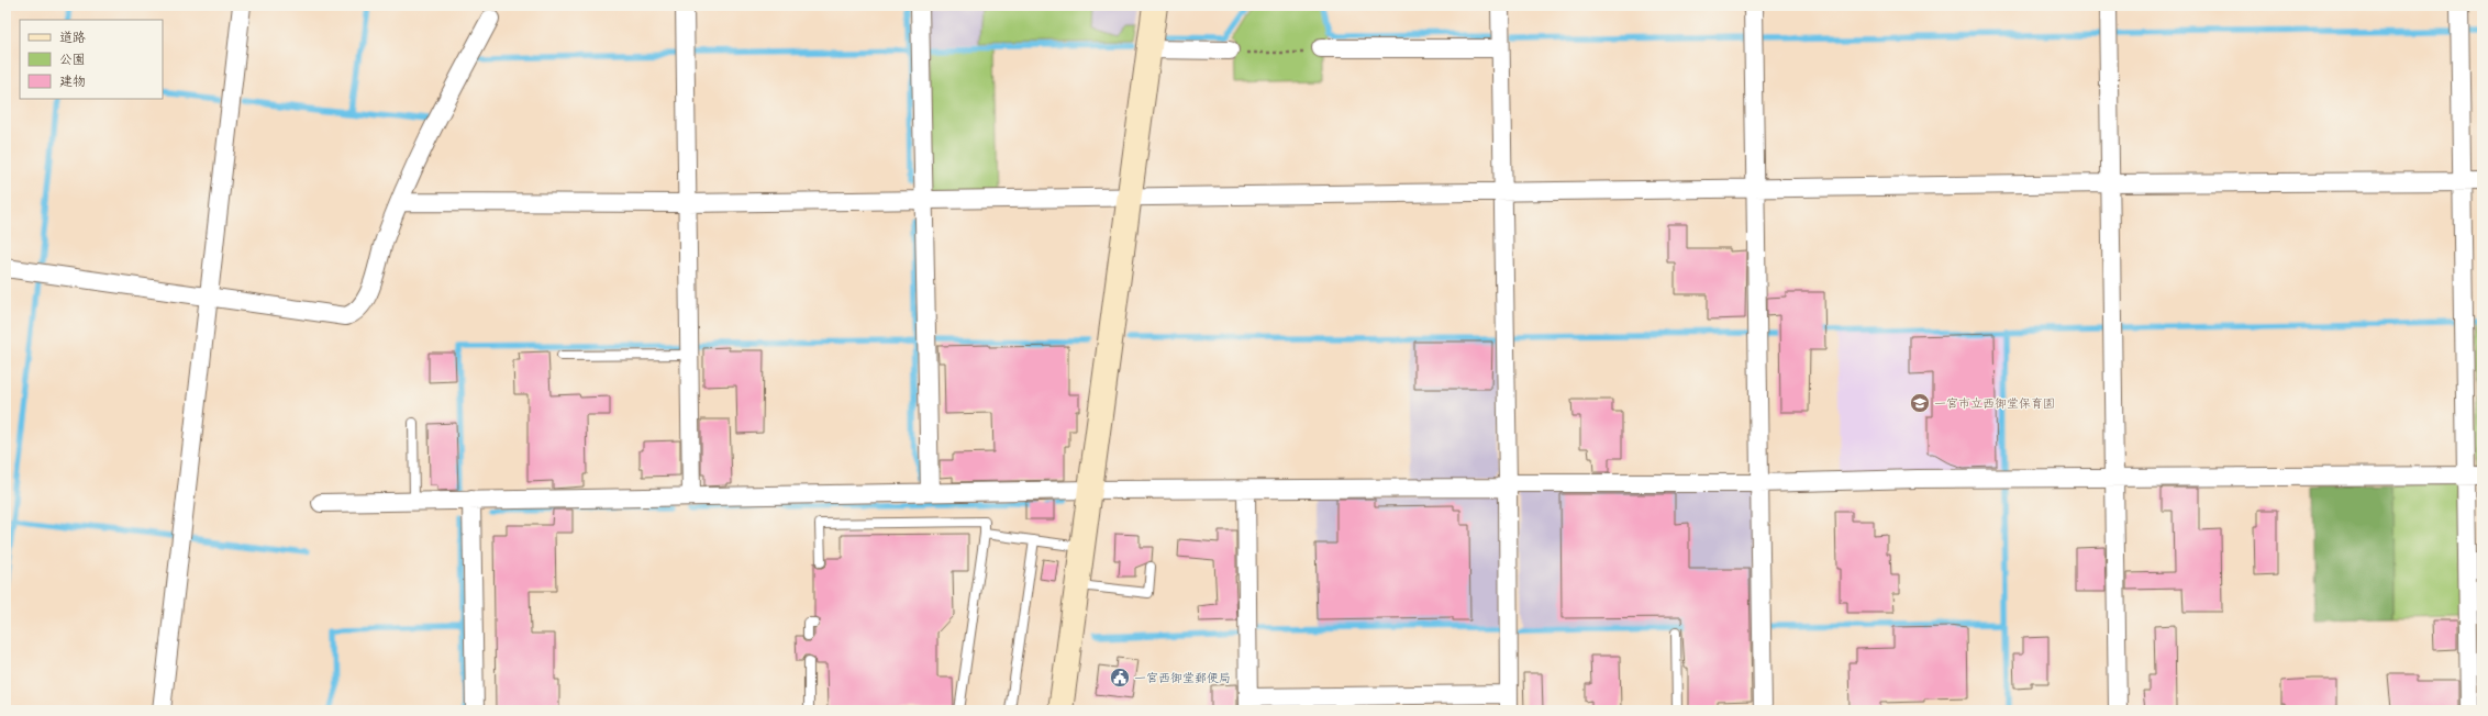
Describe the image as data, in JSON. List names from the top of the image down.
{
  "places": {
    "school or university": ["一宮市立西御堂保育園"],
    "public building": ["一宮西御堂郵便局"]
  },
  "legend": ["道路", "公園", "建物"]
}
